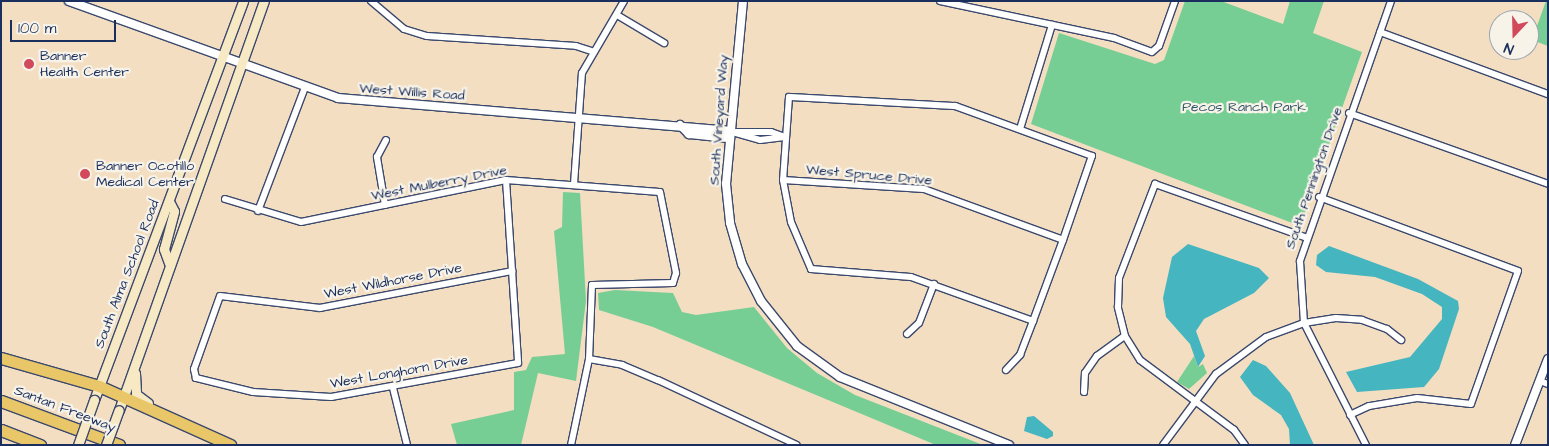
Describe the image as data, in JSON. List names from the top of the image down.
{
  "streets": {
    "highway": ["Santan Freeway"],
    "main road": ["South Alma School Road"],
    "street": [
      "West Willis Road",
      "South Vineyard Way",
      "West Spruce Drive",
      "South Pennington Drive",
      "West Mulberry Drive",
      "West Wildhorse Drive",
      "West Longhorn Drive"
    ]
  },
  "crossings": [
    ["West Willis Road", "South Vineyard Way"],
    ["West Willis Road", "South Alma School Road"],
    ["West Wildhorse Drive", "West Longhorn Drive"]
  ],
  "parks": ["Pecos Ranch Park"],
  "places": ["Banner Health Center", "Banner Ocotillo Medical Center"],
  "scale_bar": "100 m",
  "north": "bottom"
}
